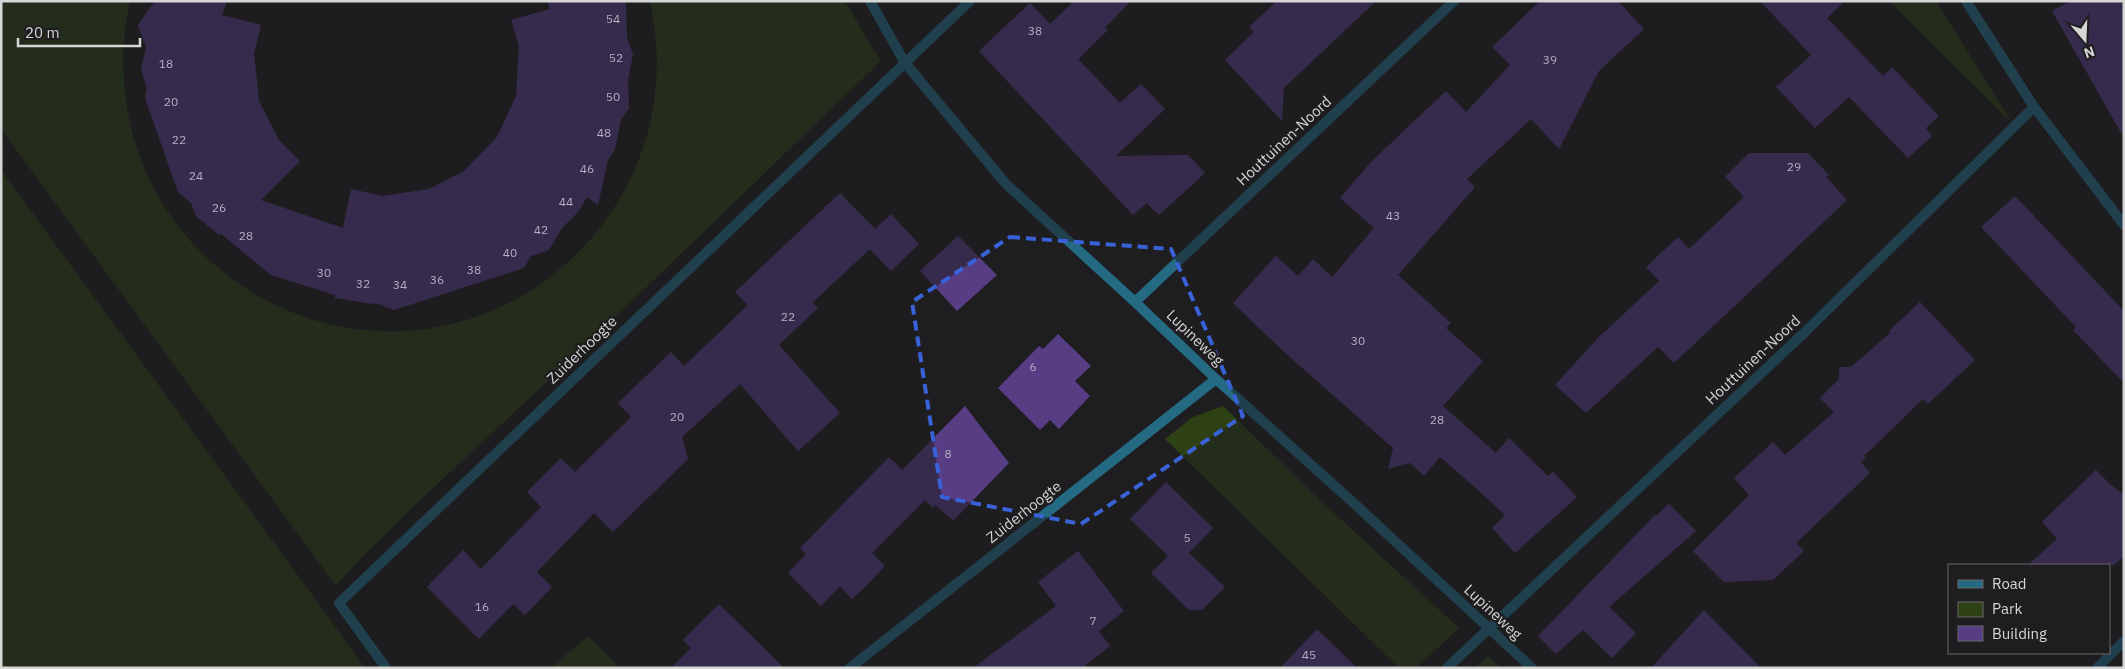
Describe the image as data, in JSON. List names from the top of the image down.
{
  "streets": {
    "street": ["Houttuinen-Noord", "Lupineweg", "Zuiderhoogte"]
  },
  "crossings": [
    ["Houttuinen-Noord", "Lupineweg"],
    ["Lupineweg", "Zuiderhoogte"]
  ],
  "house_numbers": [
    "54",
    "38",
    "52",
    "39",
    "18",
    "50",
    "20",
    "48",
    "22",
    "29",
    "46",
    "24",
    "44",
    "26",
    "43",
    "42",
    "28",
    "40",
    "38",
    "30",
    "36",
    "32",
    "34",
    "22",
    "30",
    "6",
    "20",
    "28",
    "8",
    "5",
    "16",
    "7",
    "45"
  ],
  "legend": ["Road", "Park", "Building"],
  "scale_bar": "20 m",
  "north": "bottom"
}
